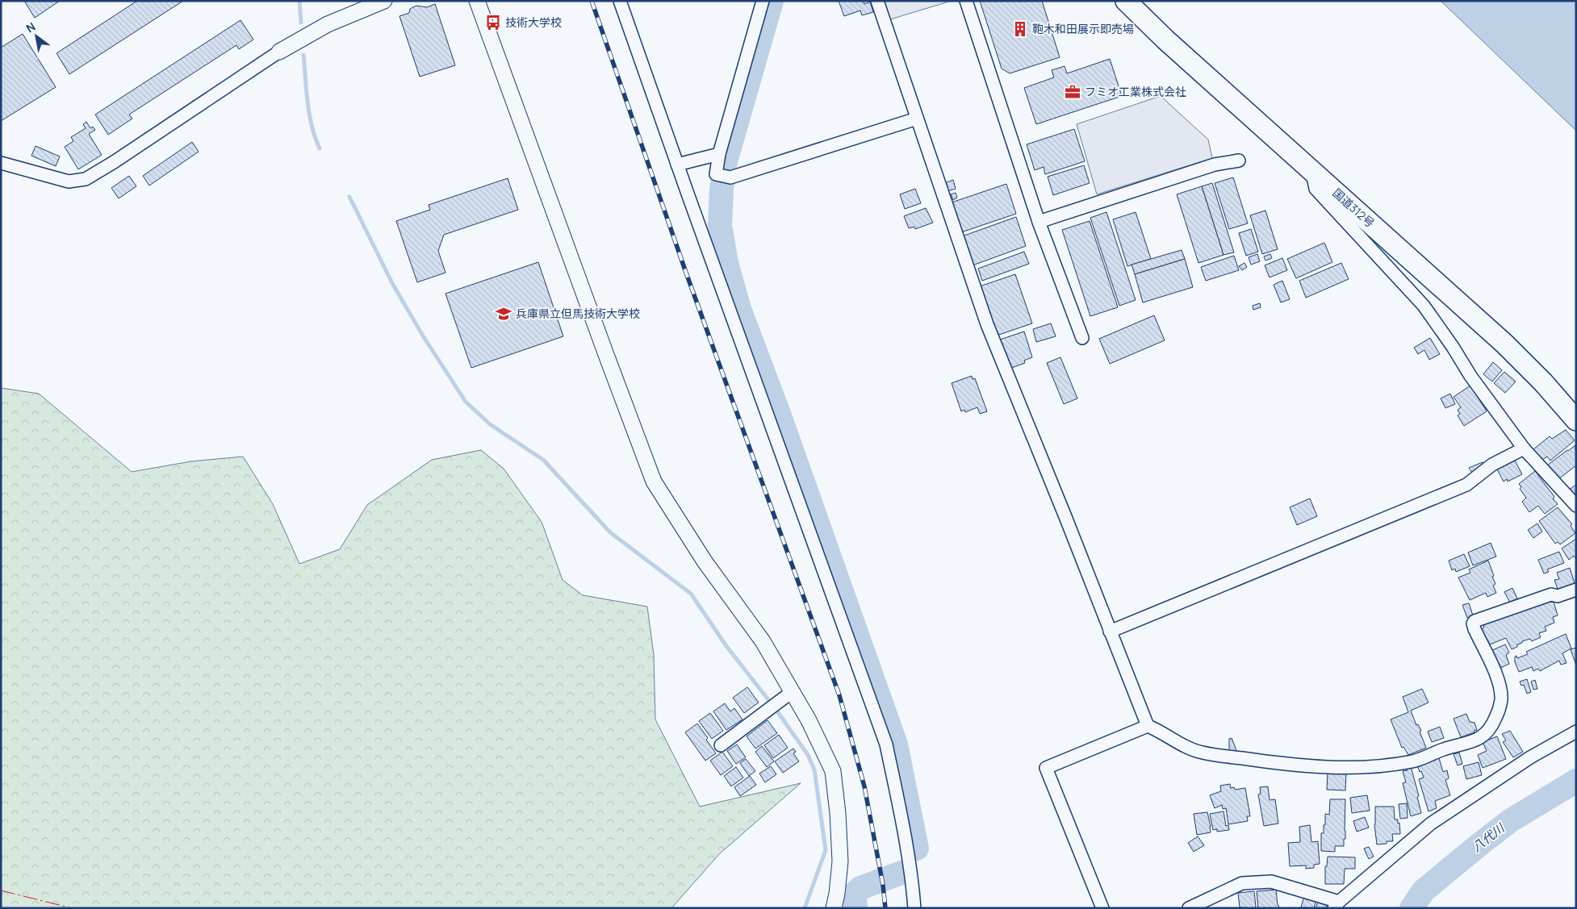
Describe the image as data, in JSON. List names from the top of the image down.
{
  "streets": {
    "highway": ["国道312号"]
  },
  "water": ["八代川"],
  "places": {
    "bus stop": ["技術大学校"],
    "building": ["鞄木和田展示即売場"],
    "office": ["フミオ工業株式会社"],
    "school or university": ["兵庫県立但馬技術大学校"]
  },
  "north": "top left"
}
